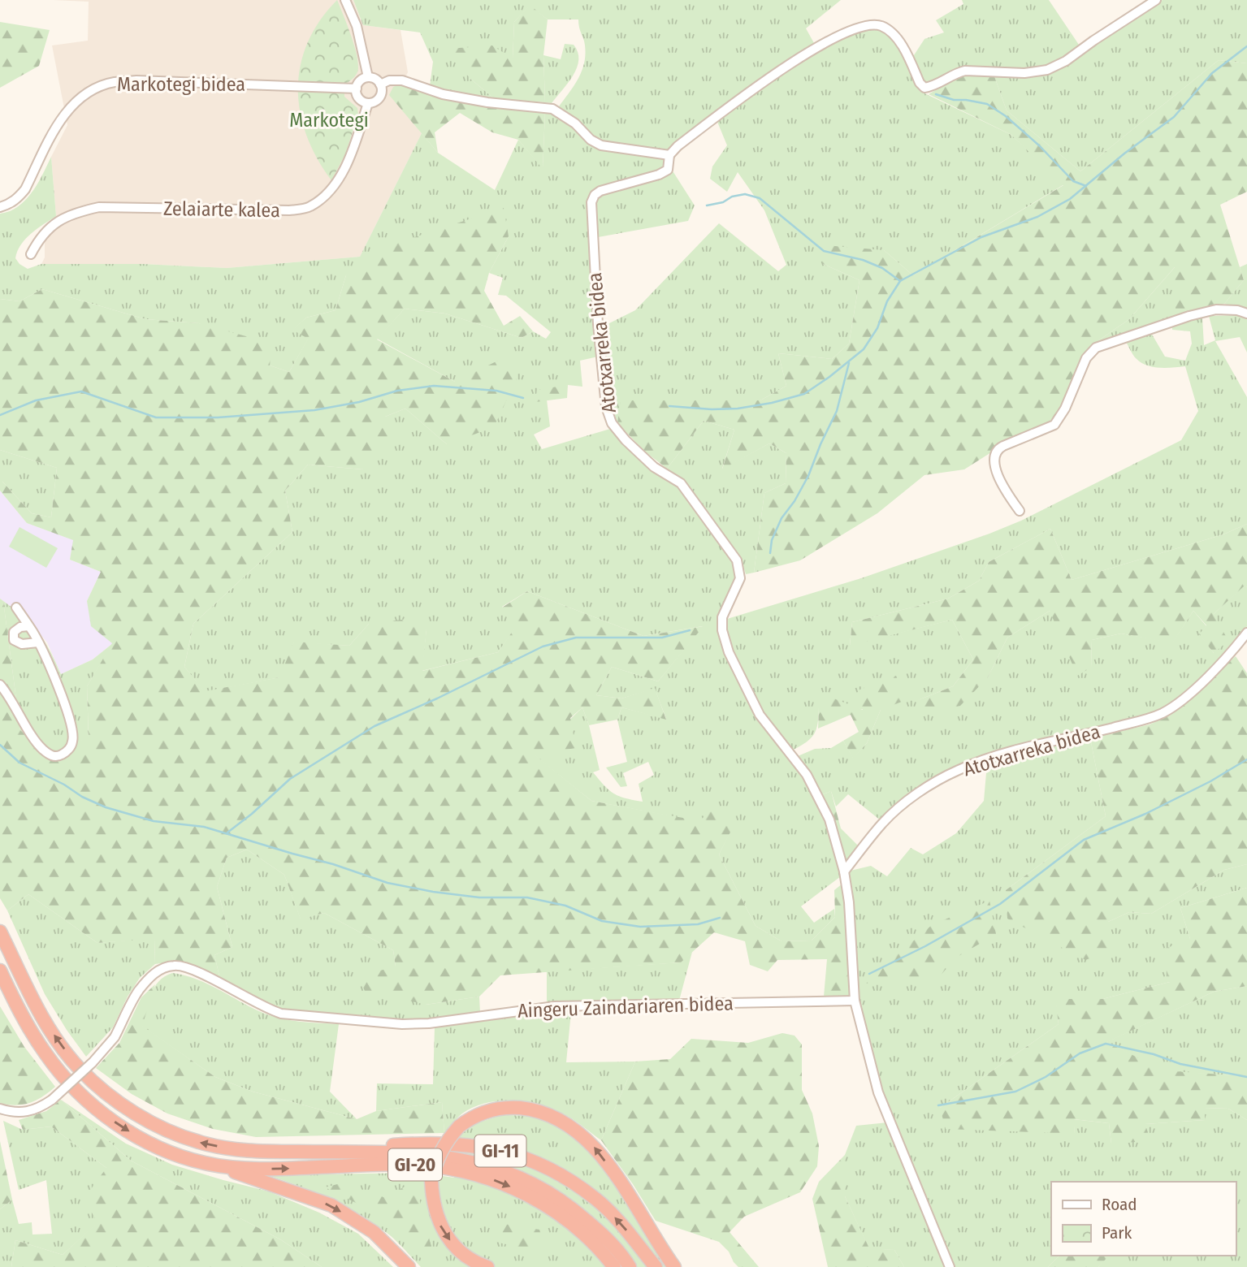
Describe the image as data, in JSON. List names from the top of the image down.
{
  "streets": {
    "highway": ["GI-11", "GI-20"],
    "street": [
      "Markotegi bidea",
      "Zelaiarte kalea",
      "Atotxarreka bidea",
      "Aingeru Zaindariaren bidea"
    ]
  },
  "crossings": [
    ["Markotegi bidea", "Zelaiarte kalea"],
    ["Atotxarreka bidea", "Aingeru Zaindariaren bidea"],
    ["GI-11", "GI-20"]
  ],
  "parks": ["Markotegi"],
  "legend": ["Road", "Park"]
}
